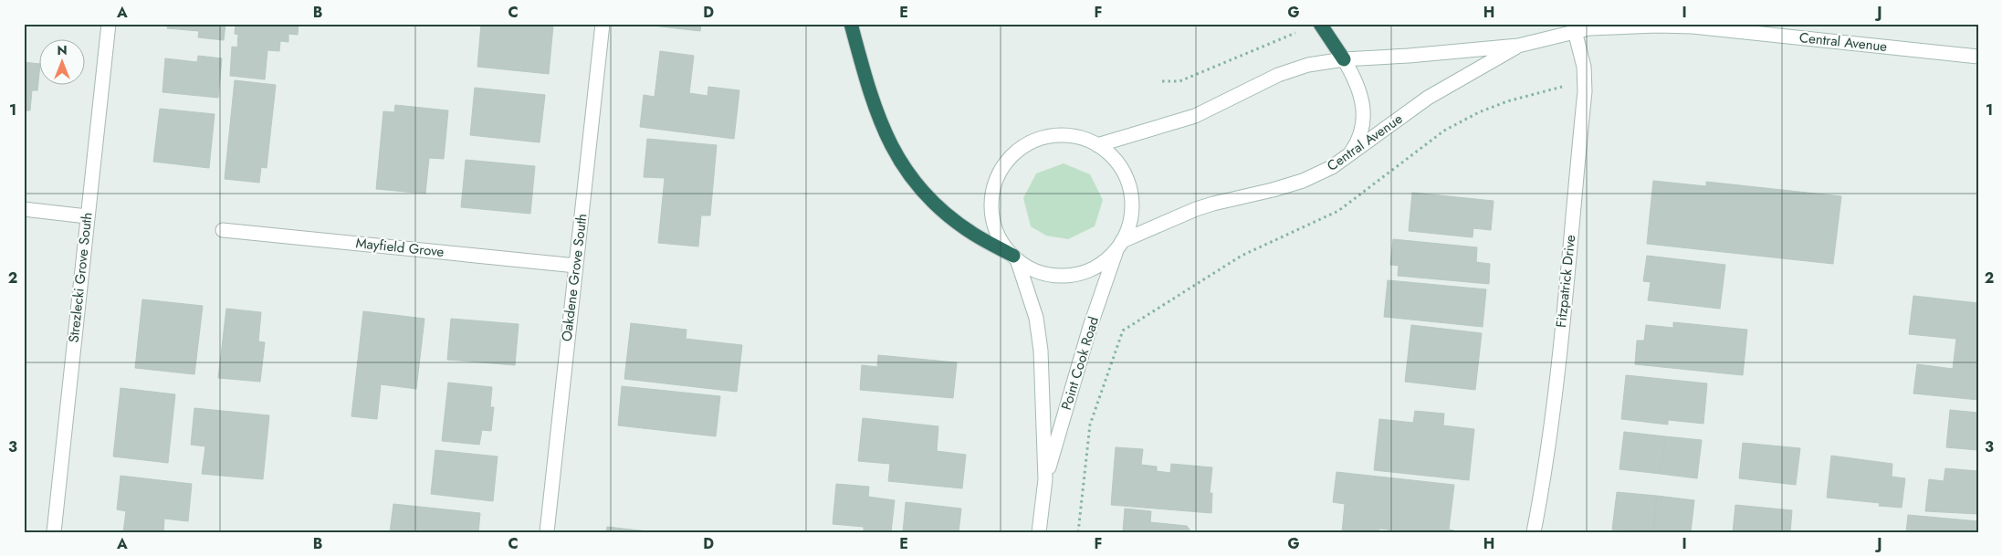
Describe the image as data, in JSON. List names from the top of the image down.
{
  "streets": {
    "main road": [
      "Central Avenue",
      "Mayfield Grove",
      "Strezlecki Grove South",
      "Oakdene Grove South",
      "Fitzpatrick Drive",
      "Point Cook Road"
    ]
  },
  "crossings": [
    ["Central Avenue", "Fitzpatrick Drive"],
    ["Central Avenue", "Point Cook Road"],
    ["Mayfield Grove", "Oakdene Grove South"]
  ],
  "north": "top",
  "grid": {
    "columns": [
      "A",
      "B",
      "C",
      "D",
      "E",
      "F",
      "G",
      "H",
      "I",
      "J"
    ],
    "rows": ["1", "2", "3"]
  }
}
